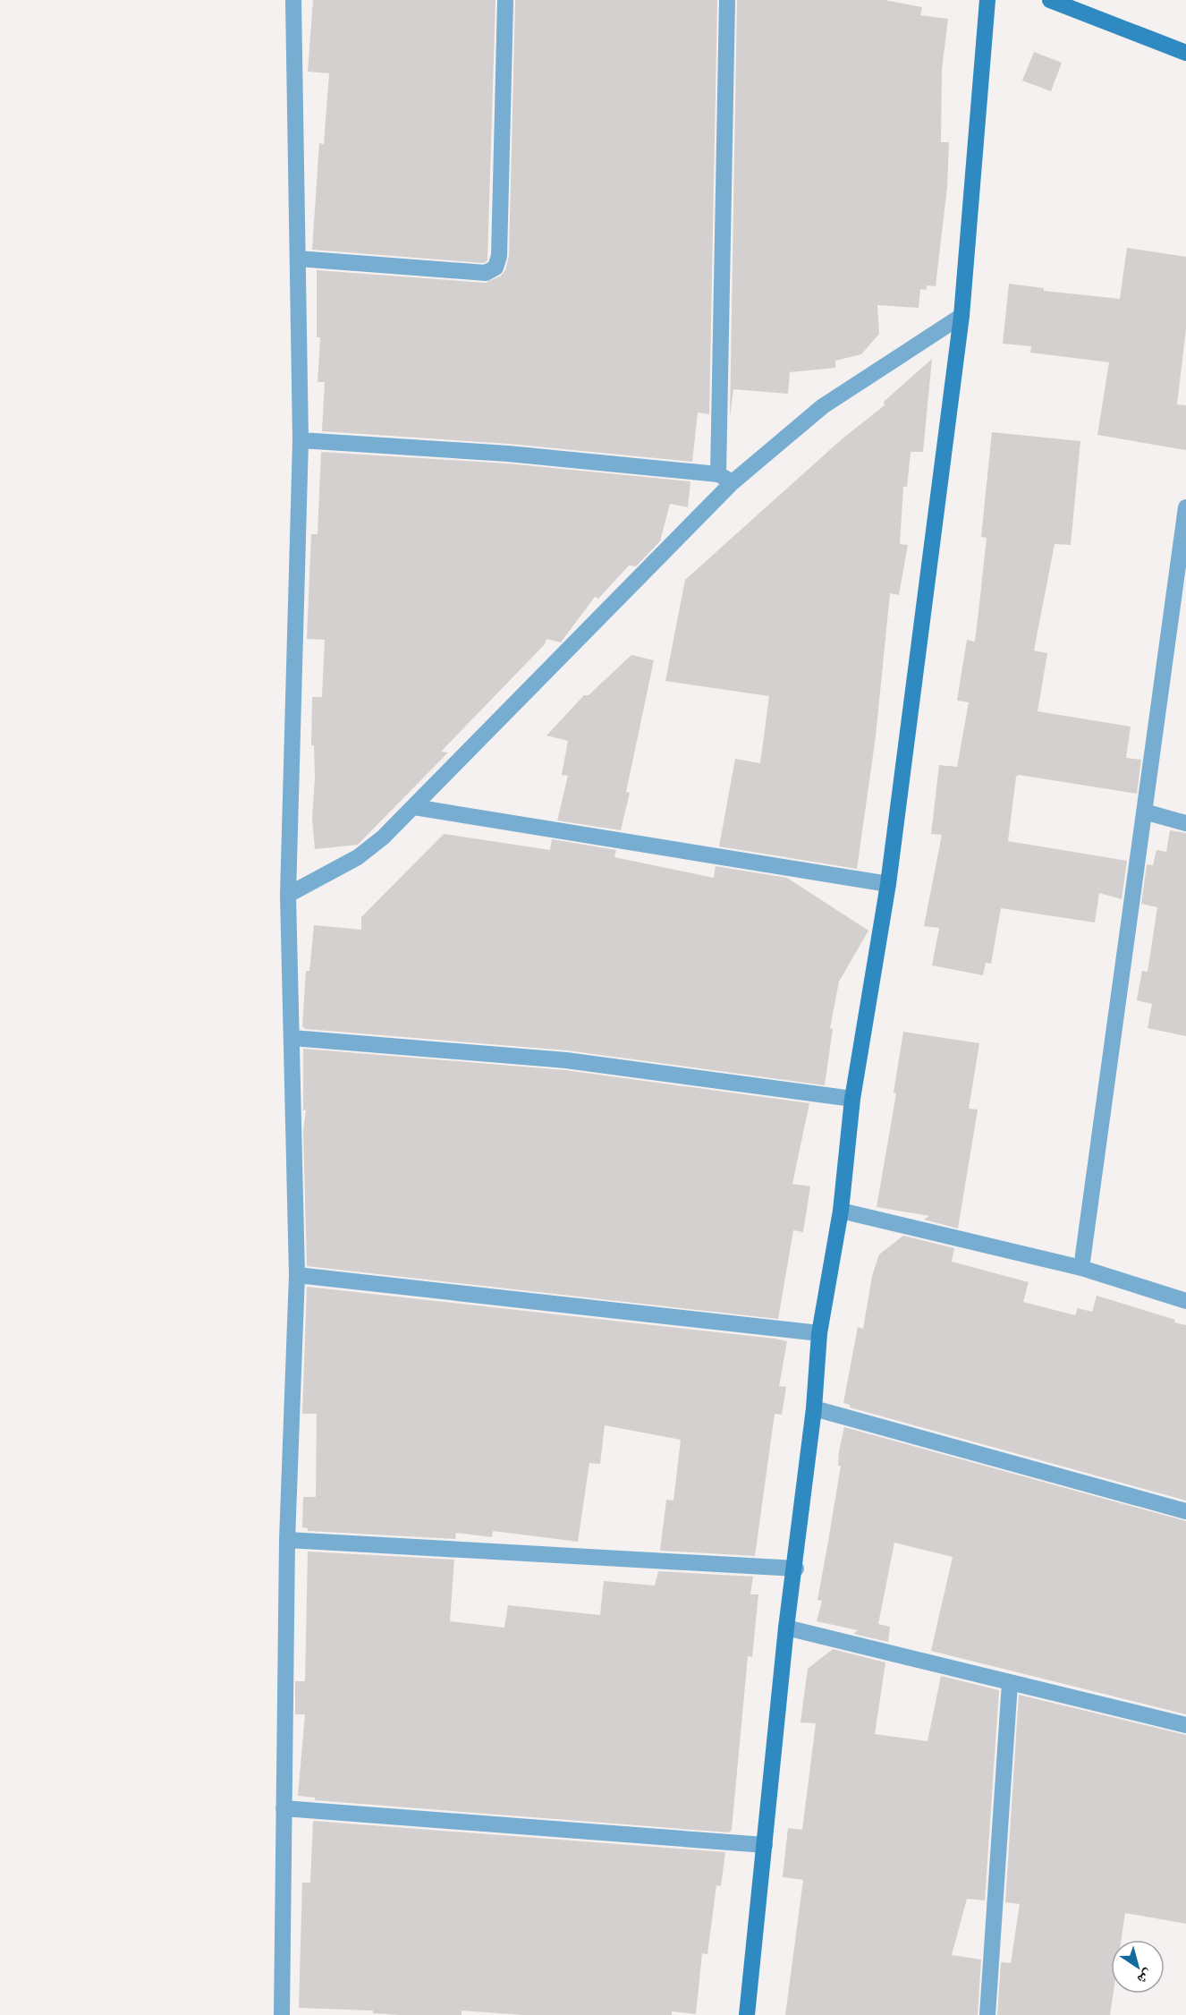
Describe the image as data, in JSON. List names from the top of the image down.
{
  "north": "bottom right"
}
